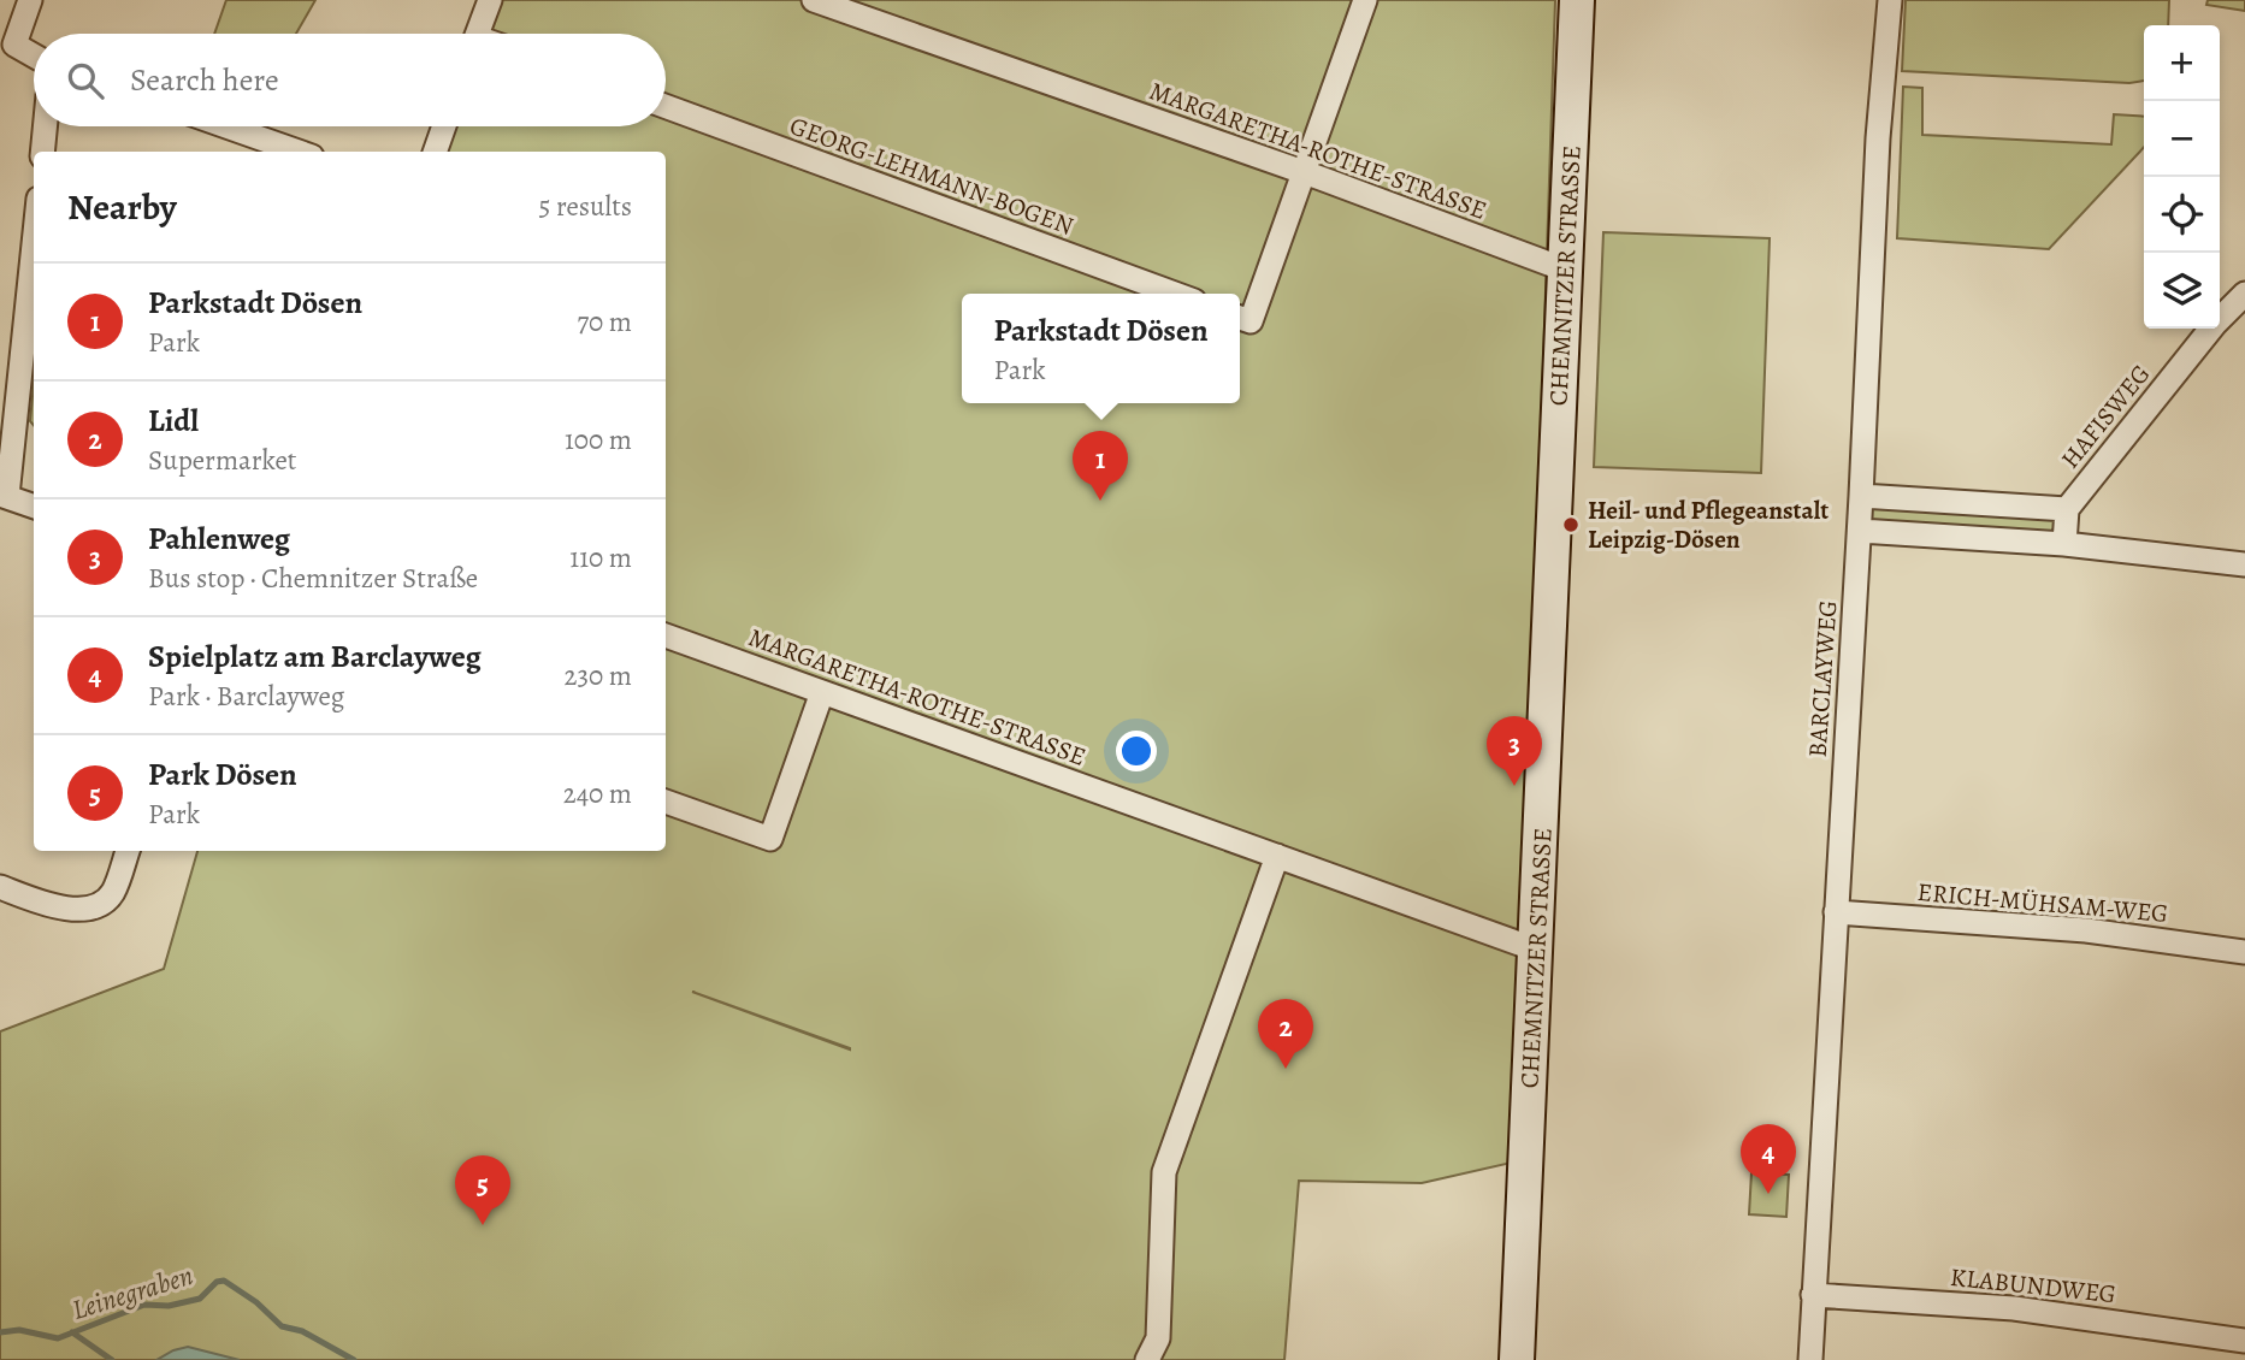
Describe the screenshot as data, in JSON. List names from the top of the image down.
{
  "streets": {
    "main road": ["CHEMNITZER STRASSE"],
    "street": [
      "MARGARETHA-ROTHE-STRASSE",
      "GEORG-LEHMANN-BOGEN",
      "HAFISWEG",
      "BARCLAYWEG",
      "ERICH-MÜHSAM-WEG",
      "KLABUNDWEG"
    ]
  },
  "crossings": [
    ["MARGARETHA-ROTHE-STRASSE", "CHEMNITZER STRASSE"],
    ["BARCLAYWEG", "ERICH-MÜHSAM-WEG"],
    ["BARCLAYWEG", "KLABUNDWEG"]
  ],
  "water": ["Leinegraben"],
  "places": ["Heil- und Pflegeanstalt Leipzig-Dösen"],
  "page": {
    "map_buttons": ["+", "−"],
    "search": "Search here",
    "heading": ["Nearby", "5 results"],
    "list": [
      {
        "mark": "1",
        "name": "Parkstadt Dösen",
        "note": "Park",
        "value": "70 m"
      },
      {
        "mark": "2",
        "name": "Lidl",
        "note": "Supermarket",
        "value": "100 m"
      },
      {
        "mark": "3",
        "name": "Pahlenweg",
        "note": "Bus stop · Chemnitzer Straße",
        "value": "110 m"
      },
      {
        "mark": "4",
        "name": "Spielplatz am Barclayweg",
        "note": "Park · Barclayweg",
        "value": "230 m"
      },
      {
        "mark": "5",
        "name": "Park Dösen",
        "note": "Park",
        "value": "240 m"
      }
    ],
    "popup": ["Parkstadt Dösen", "Park"],
    "pins": [
      "1",
      "3",
      "2",
      "4",
      "5"
    ]
  }
}
